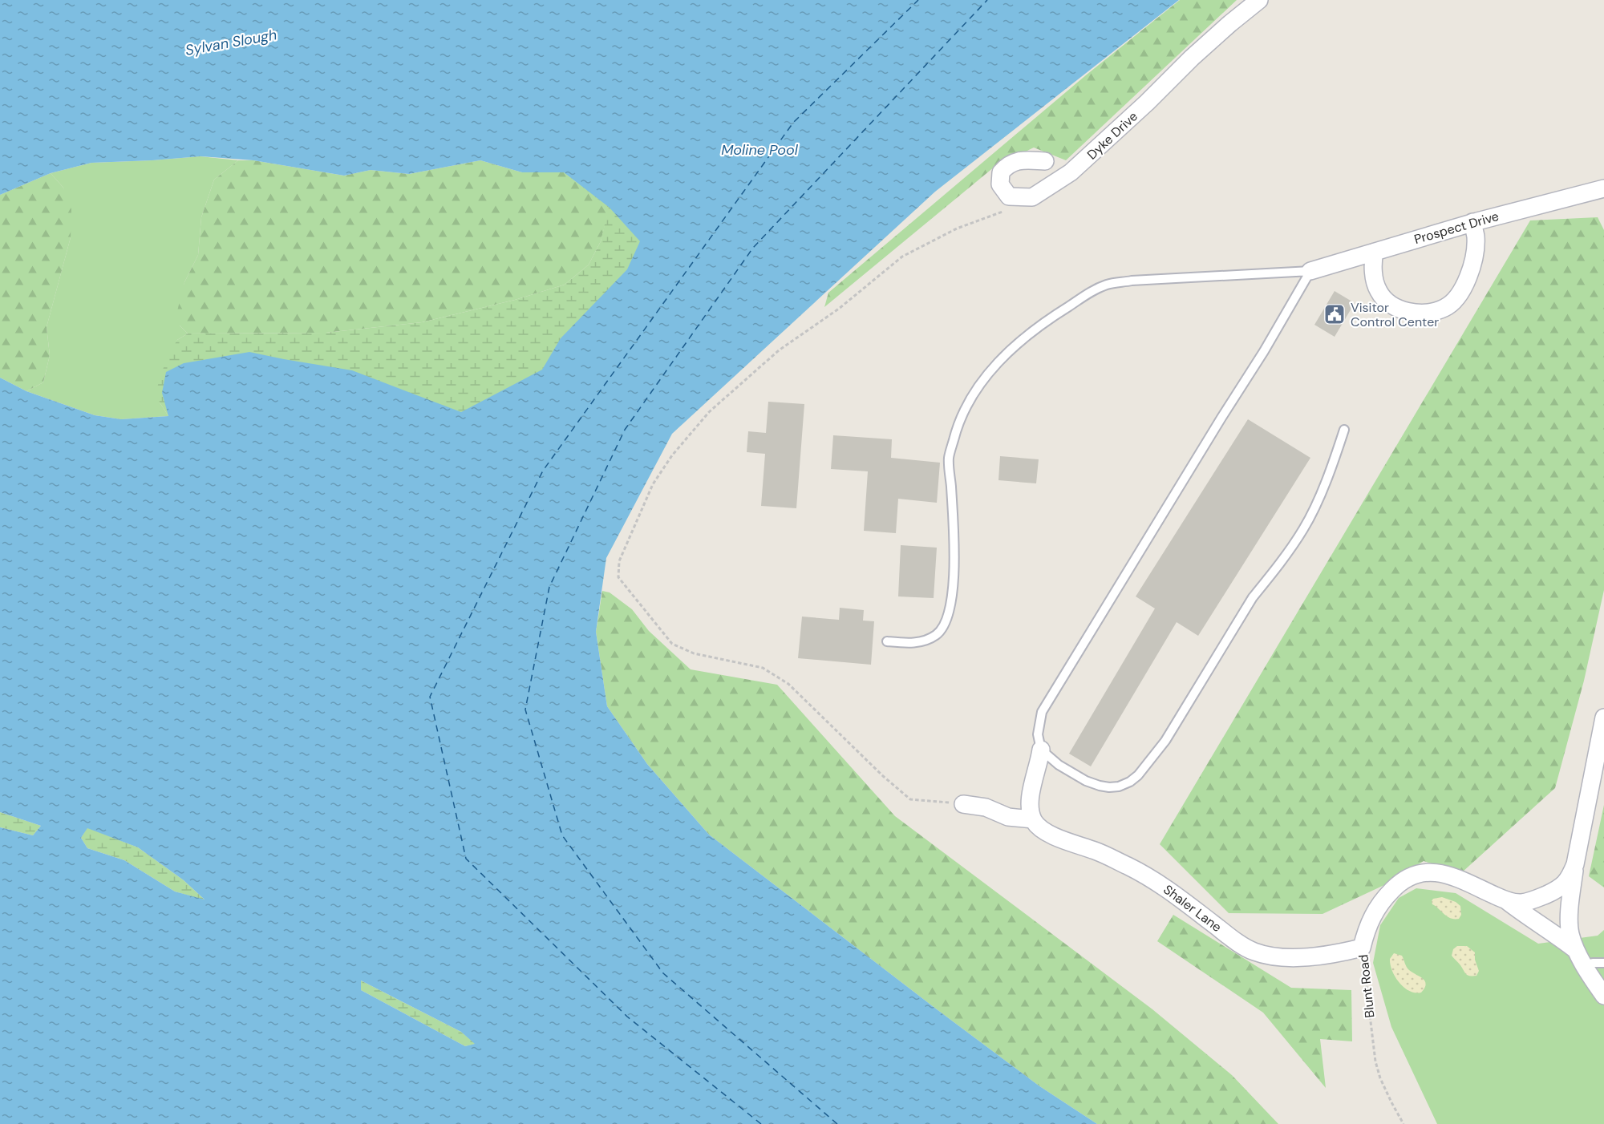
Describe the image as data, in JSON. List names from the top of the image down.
{
  "streets": {
    "street": [
      "Dyke Drive",
      "Prospect Drive",
      "Shaler Lane",
      "Blunt Road"
    ]
  },
  "crossings": [
    ["Shaler Lane", "Blunt Road"]
  ],
  "water": ["Sylvan Slough", "Moline Pool"],
  "places": {
    "public building": ["Visitor Control Center"]
  }
}
